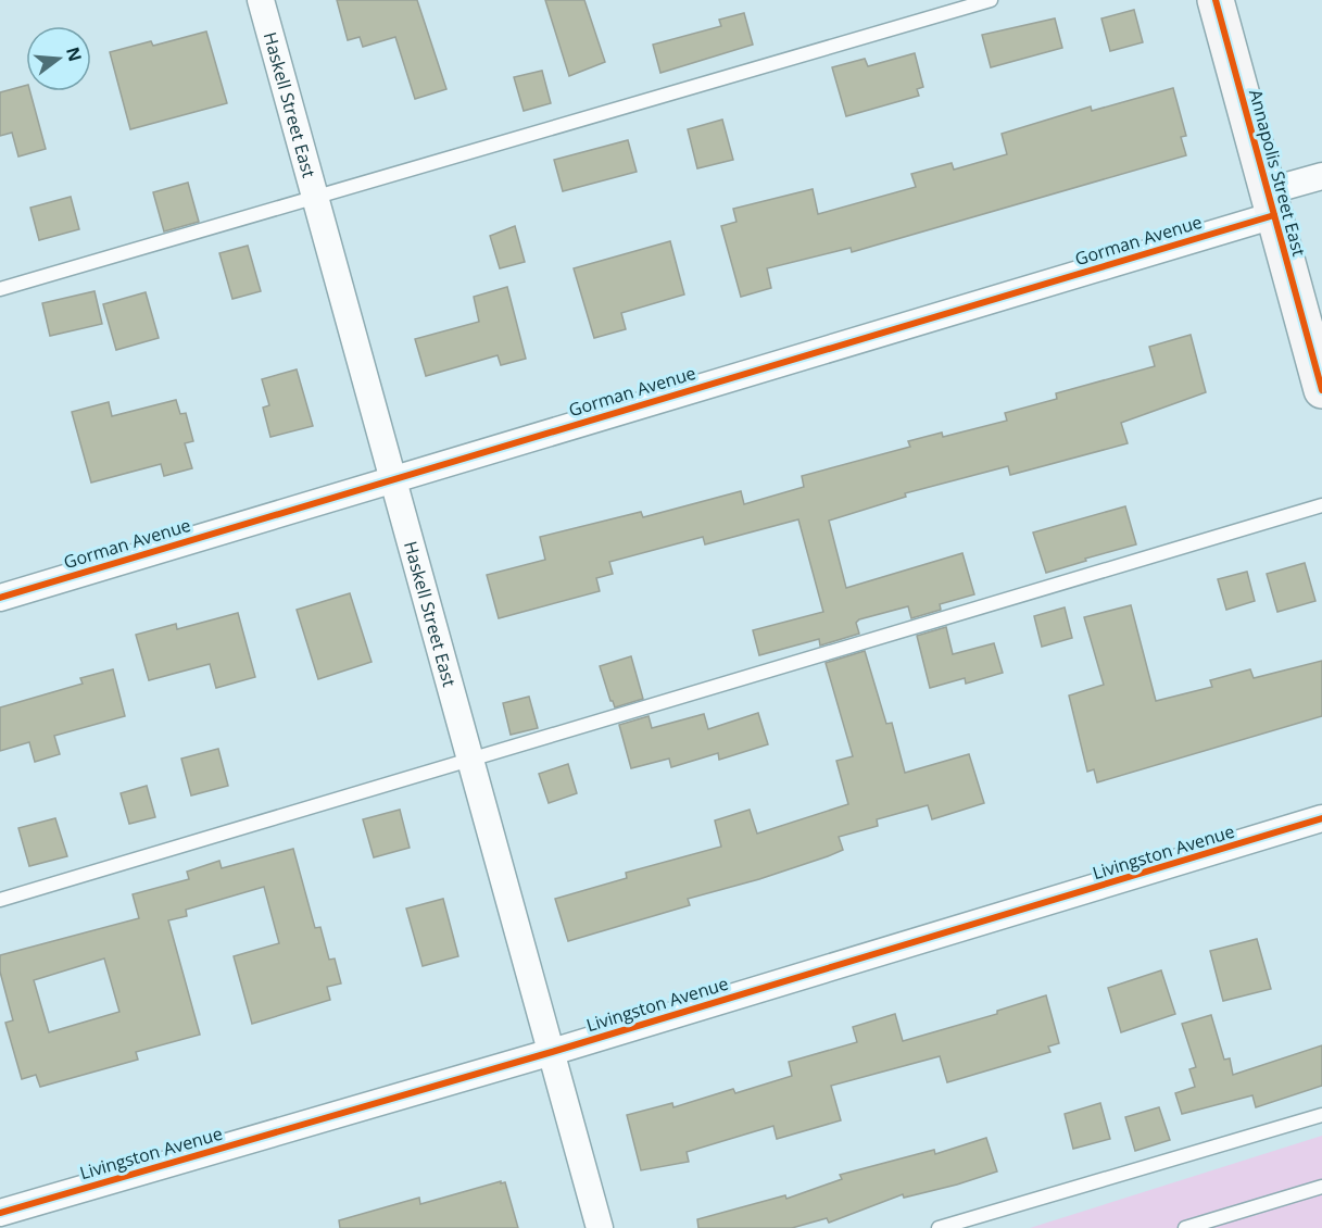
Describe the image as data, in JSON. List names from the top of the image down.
{
  "streets": {
    "street": [
      "Haskell Street East",
      "Annapolis Street East",
      "Gorman Avenue",
      "Livingston Avenue"
    ]
  },
  "crossings": [
    ["Haskell Street East", "Gorman Avenue"],
    ["Haskell Street East", "Livingston Avenue"],
    ["Annapolis Street East", "Gorman Avenue"]
  ],
  "north": "right"
}
